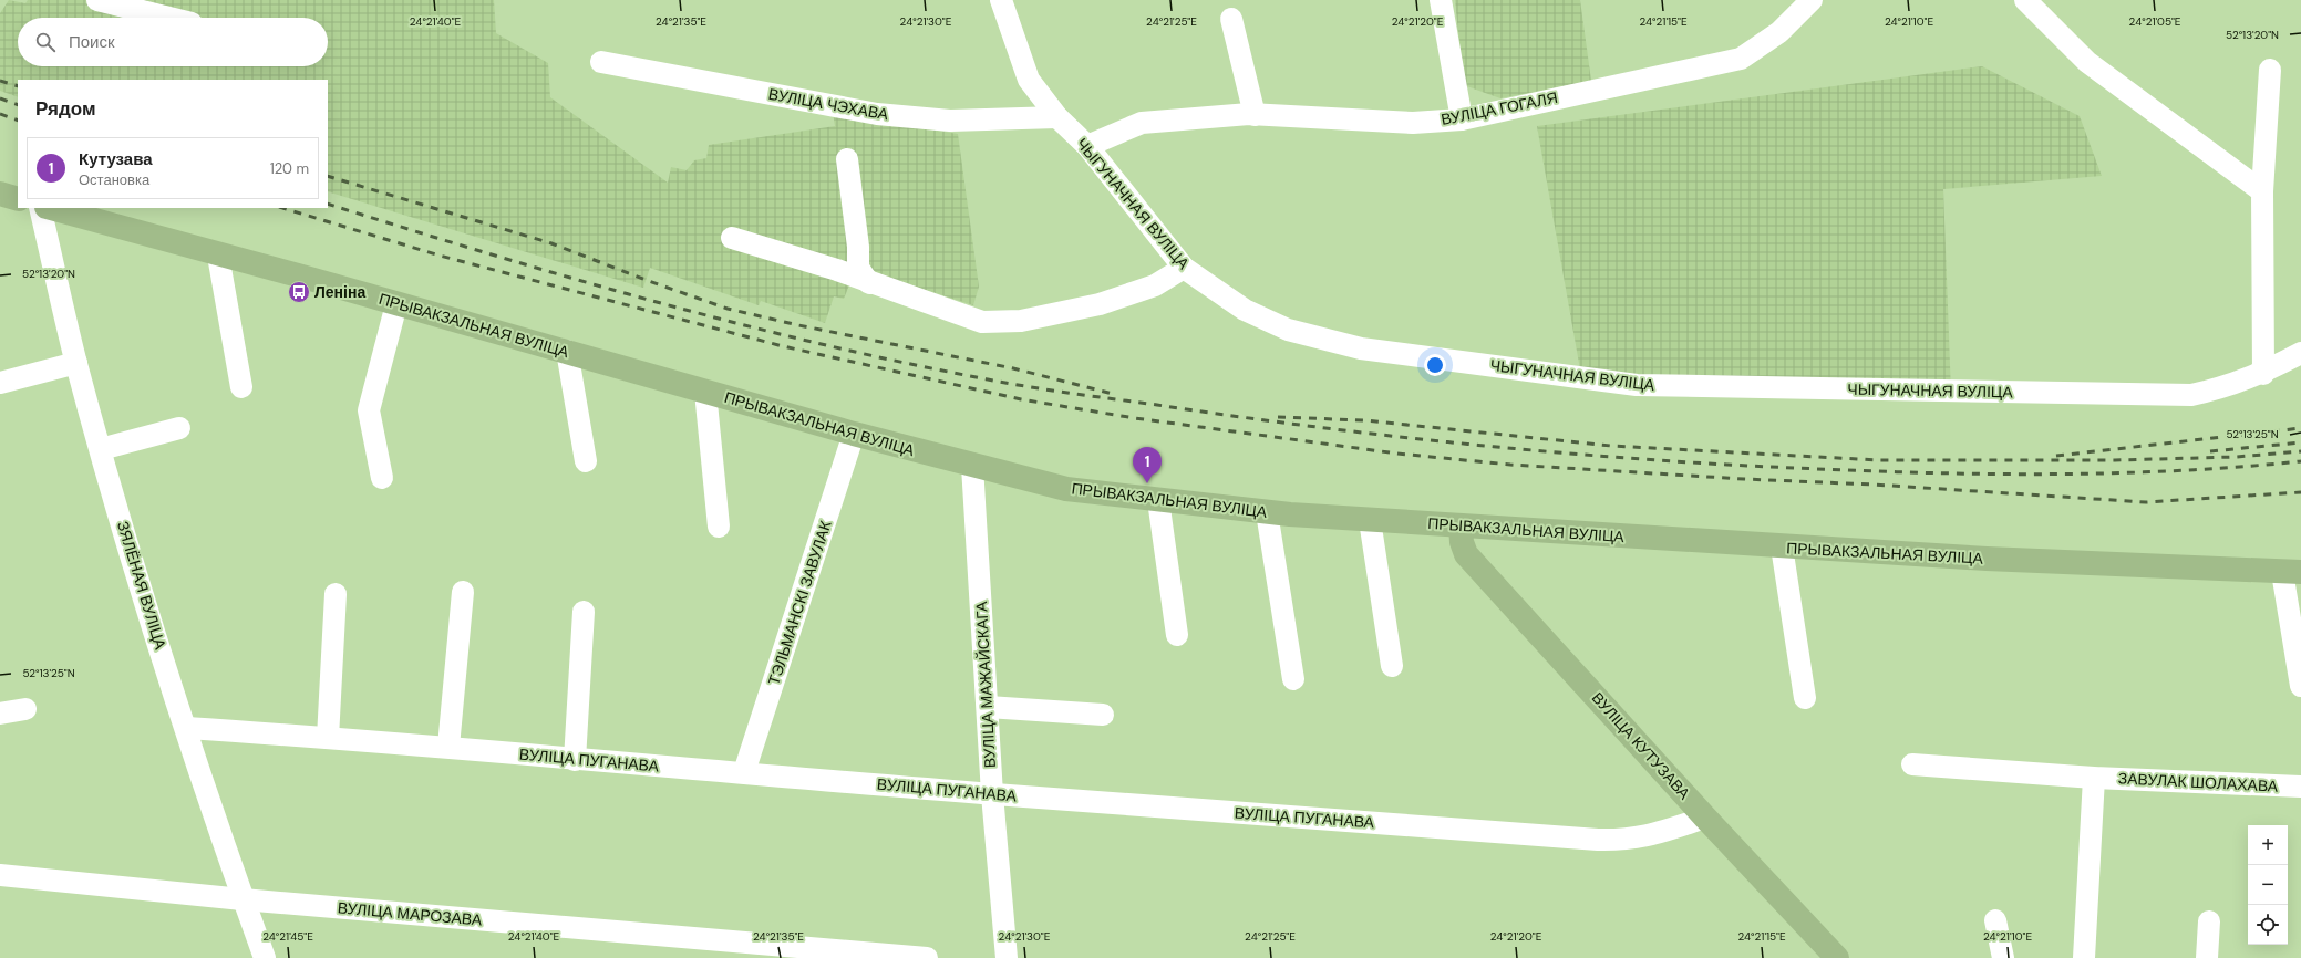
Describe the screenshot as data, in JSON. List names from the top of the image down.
{
  "streets": {
    "main road": ["ПРЫВАКЗАЛЬНАЯ ВУЛІЦА", "ВУЛІЦА КУТУЗАВА"],
    "street": [
      "ВУЛІЦА ЧЭХАВА",
      "ВУЛІЦА ГОГАЛЯ",
      "ЧЫГУНАЧНАЯ ВУЛІЦА",
      "ЗЯЛЁНАЯ ВУЛІЦА",
      "ТЭЛЬМАНСКІ ЗАВУЛАК",
      "ВУЛІЦА МАЖАЙСКАГА",
      "ВУЛІЦА ПУГАНАВА",
      "ЗАВУЛАК ШОЛАХАВА",
      "ВУЛІЦА МАРОЗАВА"
    ]
  },
  "crossings": [
    ["ВУЛІЦА ЧЭХАВА", "ЧЫГУНАЧНАЯ ВУЛІЦА"],
    ["ВУЛІЦА ГОГАЛЯ", "ЧЫГУНАЧНАЯ ВУЛІЦА"],
    ["ПРЫВАКЗАЛЬНАЯ ВУЛІЦА", "ТЭЛЬМАНСКІ ЗАВУЛАК"],
    ["ПРЫВАКЗАЛЬНАЯ ВУЛІЦА", "ВУЛІЦА МАЖАЙСКАГА"],
    ["ПРЫВАКЗАЛЬНАЯ ВУЛІЦА", "ВУЛІЦА КУТУЗАВА"],
    ["ЗЯЛЁНАЯ ВУЛІЦА", "ВУЛІЦА ПУГАНАВА"],
    ["ЗЯЛЁНАЯ ВУЛІЦА", "ВУЛІЦА МАРОЗАВА"],
    ["ТЭЛЬМАНСКІ ЗАВУЛАК", "ВУЛІЦА ПУГАНАВА"],
    ["ВУЛІЦА МАЖАЙСКАГА", "ВУЛІЦА ПУГАНАВА"],
    ["ВУЛІЦА КУТУЗАВА", "ВУЛІЦА ПУГАНАВА"]
  ],
  "places": {
    "bus stop": ["Леніна"]
  },
  "page": {
    "search": "Поиск",
    "heading": "Рядом",
    "list": [
      {
        "mark": "1",
        "name": "Кутузава",
        "note": "Остановка",
        "value": "120 m"
      }
    ],
    "pins": "1",
    "map_buttons": ["+", "−"]
  },
  "coordinates": [
    "24°21'40\"E",
    "24°21'35\"E",
    "24°21'30\"E",
    "24°21'25\"E",
    "24°21'20\"E",
    "24°21'15\"E",
    "24°21'10\"E",
    "24°21'05\"E",
    "52°13'20\"N",
    "52°13'25\"N",
    "24°21'45\"E"
  ]
}
